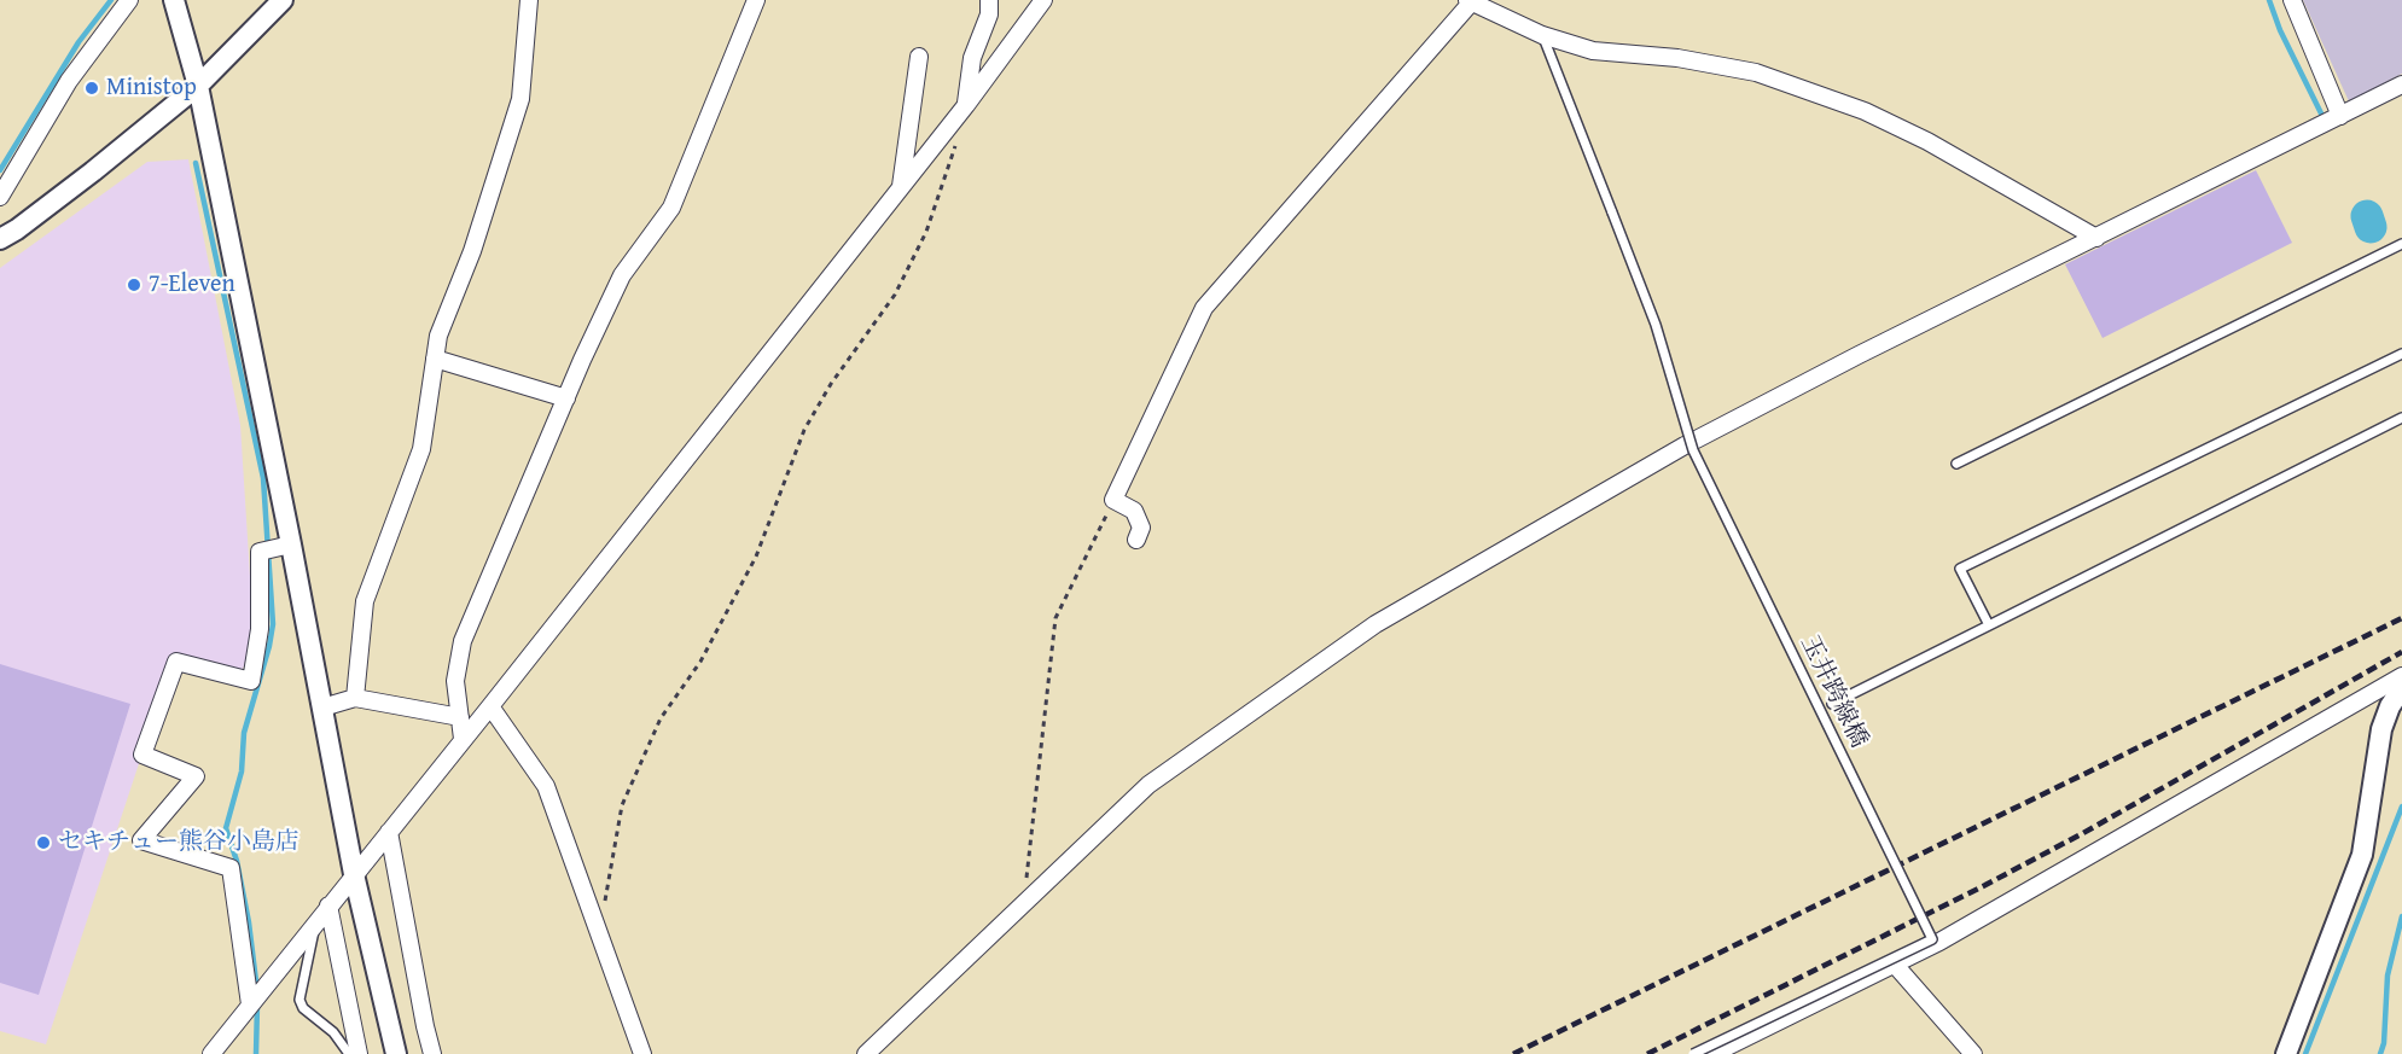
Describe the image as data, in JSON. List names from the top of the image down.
{
  "streets": {
    "lane": ["玉井跨線橋"]
  },
  "places": ["Ministop", "7-Eleven", "セキチュー熊谷小島店"]
}
